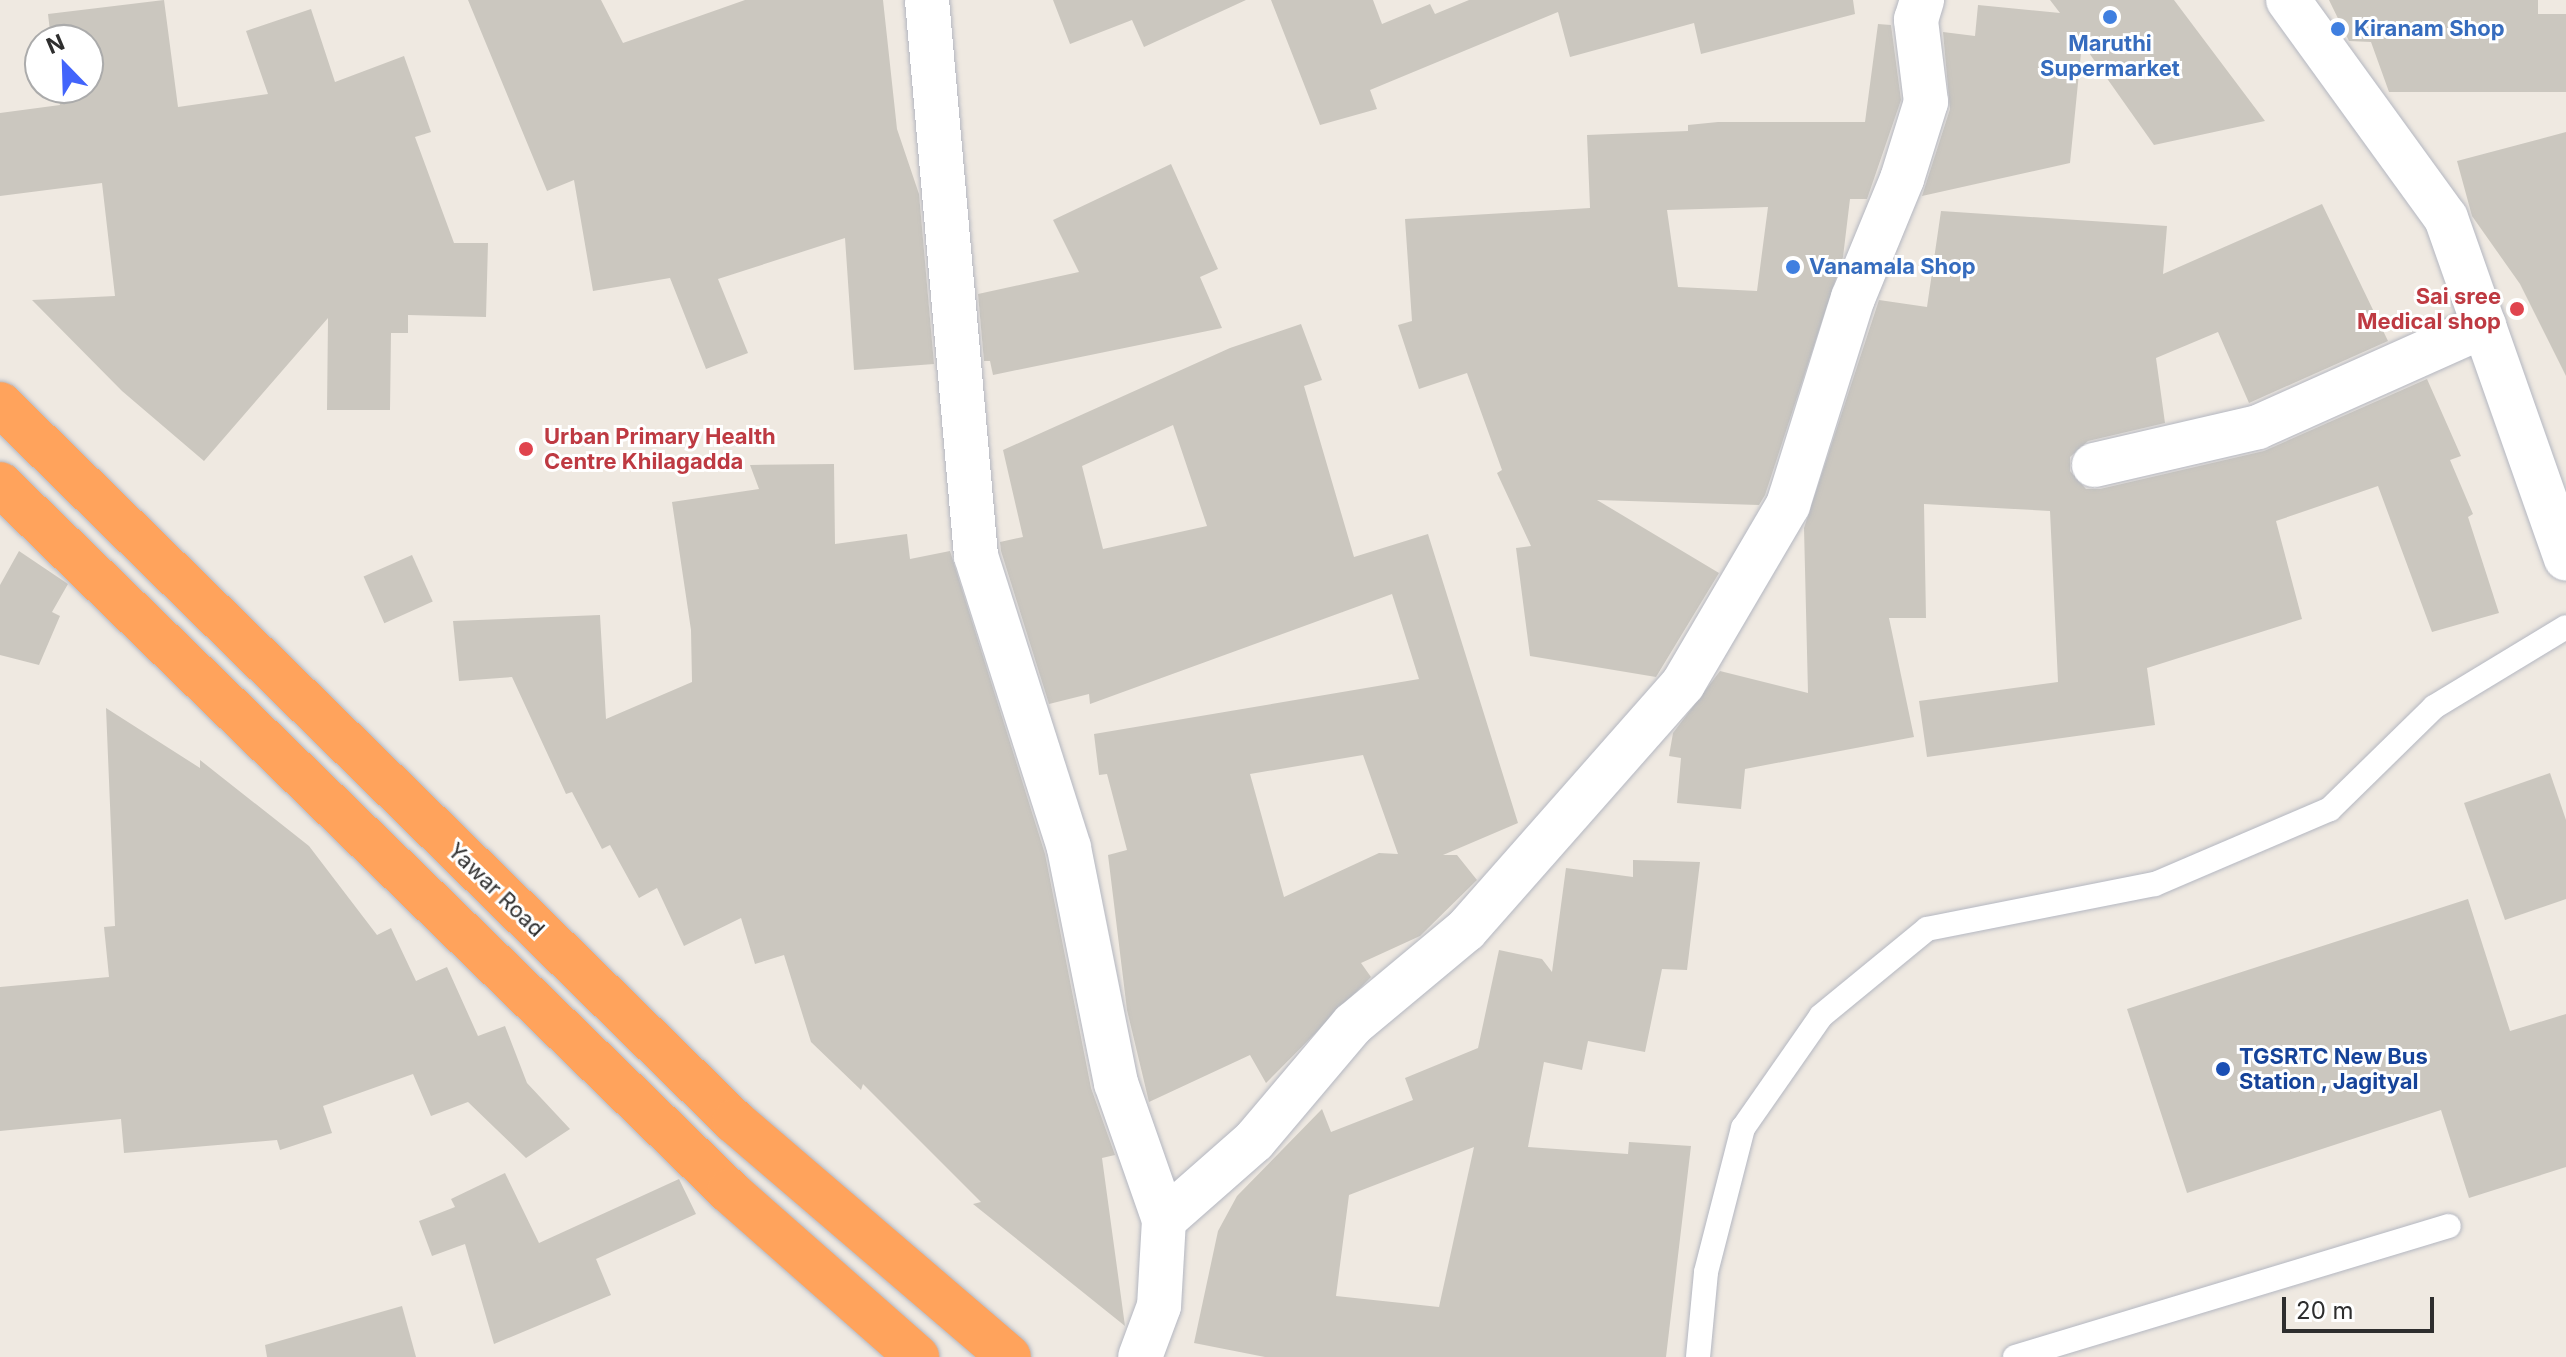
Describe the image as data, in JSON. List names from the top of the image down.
{
  "streets": {
    "highway": ["Yawar Road"]
  },
  "places": [
    "Maruthi Supermarket",
    "Kiranam Shop",
    "Vanamala Shop",
    "Sai sree Medical shop",
    "Urban Primary Health Centre Khilagadda",
    "TGSRTC New Bus Station , Jagityal"
  ],
  "scale_bar": "20 m",
  "north": "top left"
}
